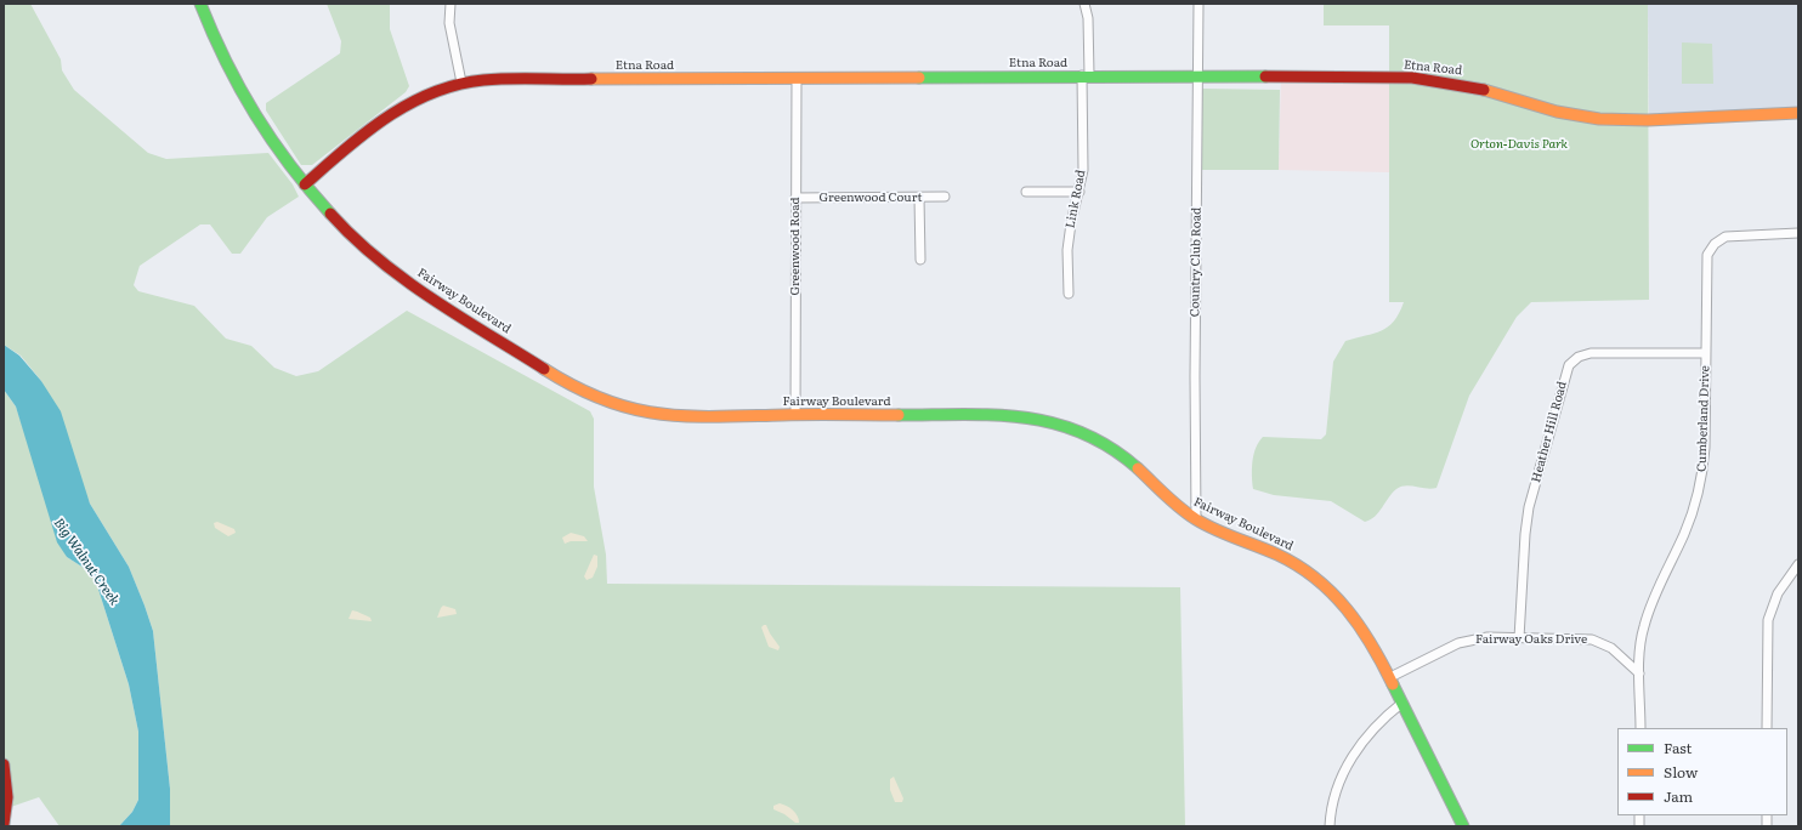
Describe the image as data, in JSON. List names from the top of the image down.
{
  "streets": {
    "street": [
      "Etna Road",
      "Greenwood Court",
      "Link Road",
      "Greenwood Road",
      "Country Club Road",
      "Fairway Boulevard",
      "Cumberland Drive",
      "Heather Hill Road",
      "Fairway Oaks Drive"
    ]
  },
  "crossings": [
    ["Etna Road", "Link Road"],
    ["Etna Road", "Greenwood Road"],
    ["Etna Road", "Country Club Road"],
    ["Etna Road", "Fairway Boulevard"],
    ["Greenwood Court", "Greenwood Road"],
    ["Greenwood Road", "Fairway Boulevard"],
    ["Country Club Road", "Fairway Boulevard"],
    ["Fairway Boulevard", "Fairway Oaks Drive"],
    ["Cumberland Drive", "Heather Hill Road"],
    ["Cumberland Drive", "Fairway Oaks Drive"],
    ["Heather Hill Road", "Fairway Oaks Drive"]
  ],
  "water": ["Big Walnut Creek"],
  "parks": ["Orton-Davis Park"],
  "legend": ["Fast", "Slow", "Jam"]
}
